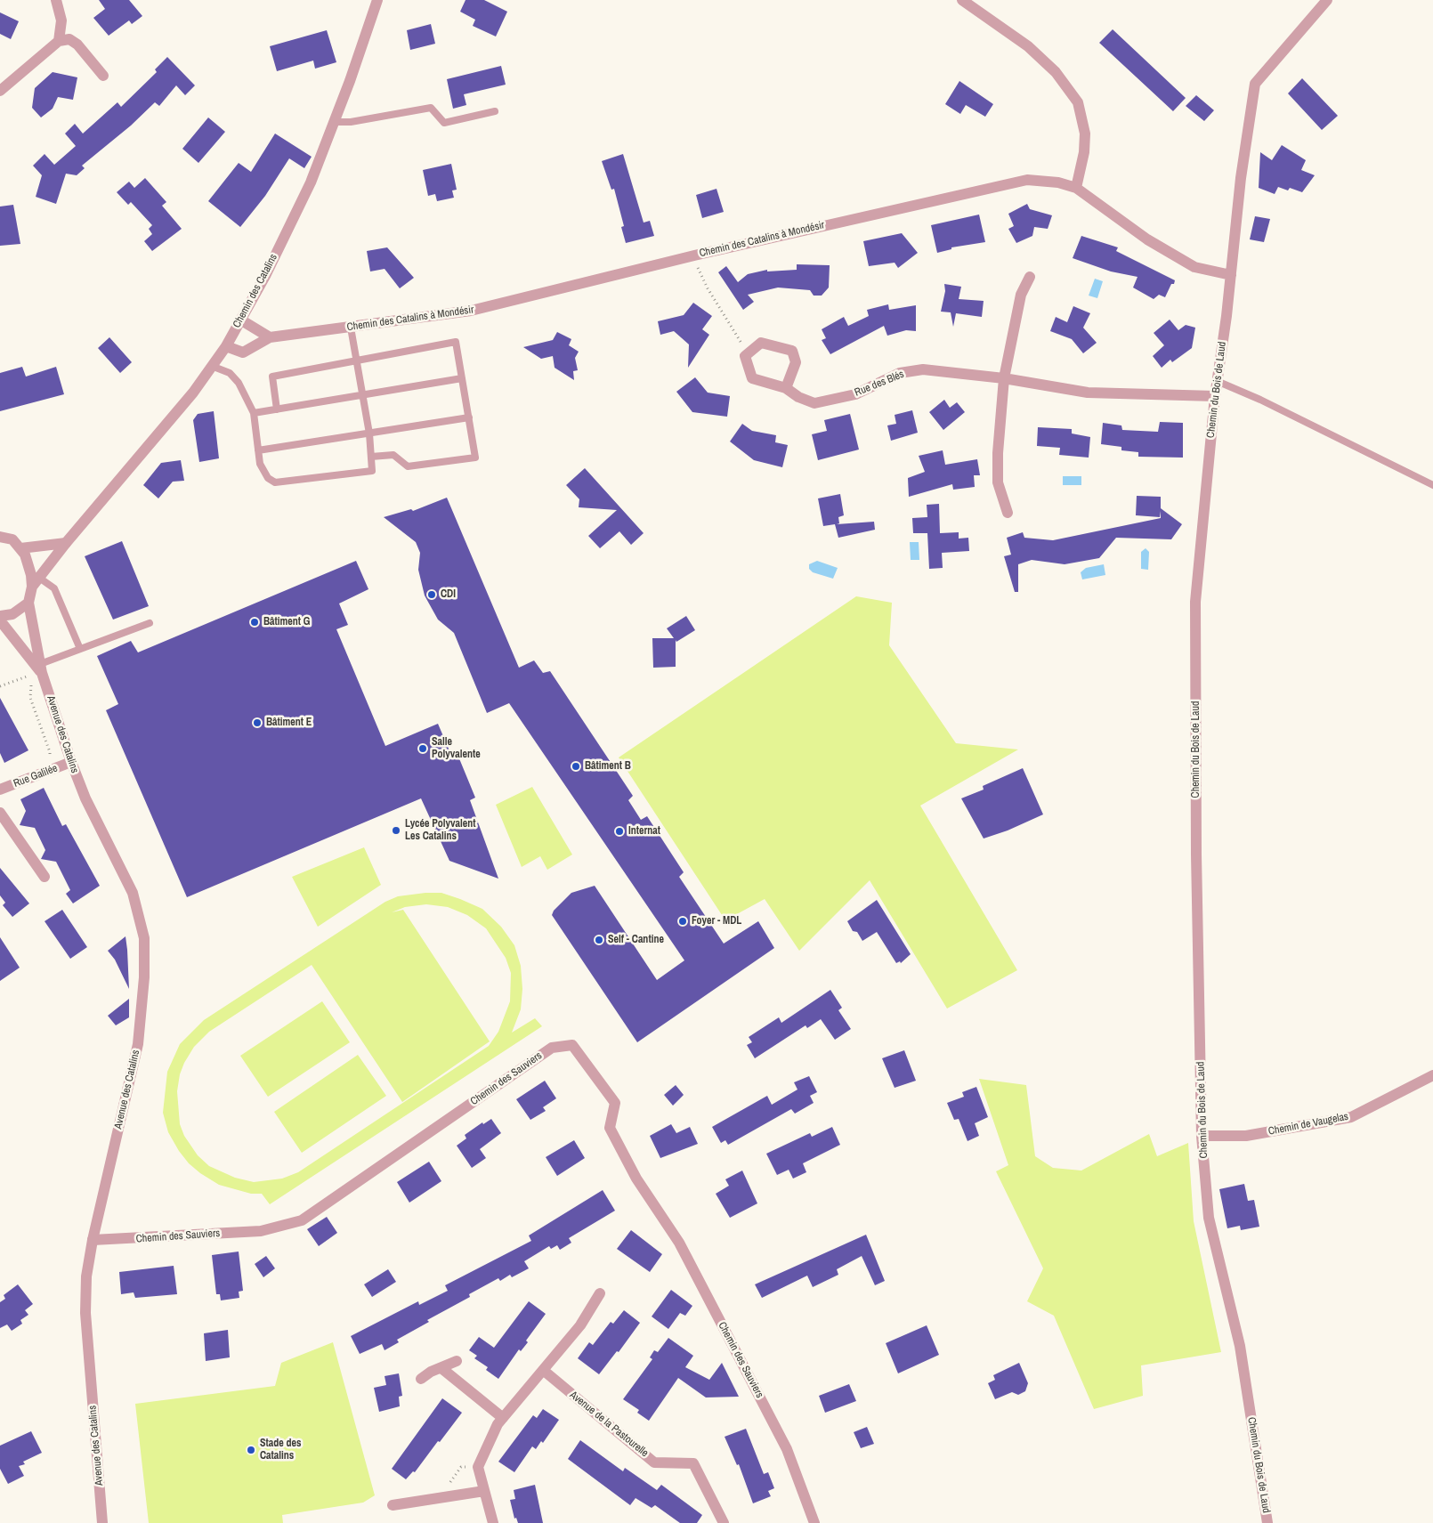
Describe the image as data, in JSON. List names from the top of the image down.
{
  "streets": {
    "street": [
      "Chemin des Catalins à Mondésir",
      "Chemin des Catalins",
      "Rue des Blés",
      "Chemin du Bois de Laud",
      "Avenue des Catalins",
      "Rue Galilée",
      "Chemin des Sauviers",
      "Chemin de Vaugelas",
      "Avenue de la Pastourelle"
    ]
  },
  "crossings": [
    ["Chemin des Catalins à Mondésir", "Chemin des Catalins"],
    ["Chemin des Catalins à Mondésir", "Chemin du Bois de Laud"],
    ["Rue des Blés", "Chemin du Bois de Laud"],
    ["Chemin du Bois de Laud", "Chemin de Vaugelas"],
    ["Avenue des Catalins", "Rue Galilée"],
    ["Avenue des Catalins", "Chemin des Sauviers"]
  ],
  "places": [
    "CDI",
    "Bâtiment G",
    "Bâtiment E",
    "Salle Polyvalente",
    "Bâtiment B",
    "Lycée Polyvalent Les Catalins",
    "Internat",
    "Foyer - MDL",
    "Self - Cantine",
    "Stade des Catalins"
  ]
}
